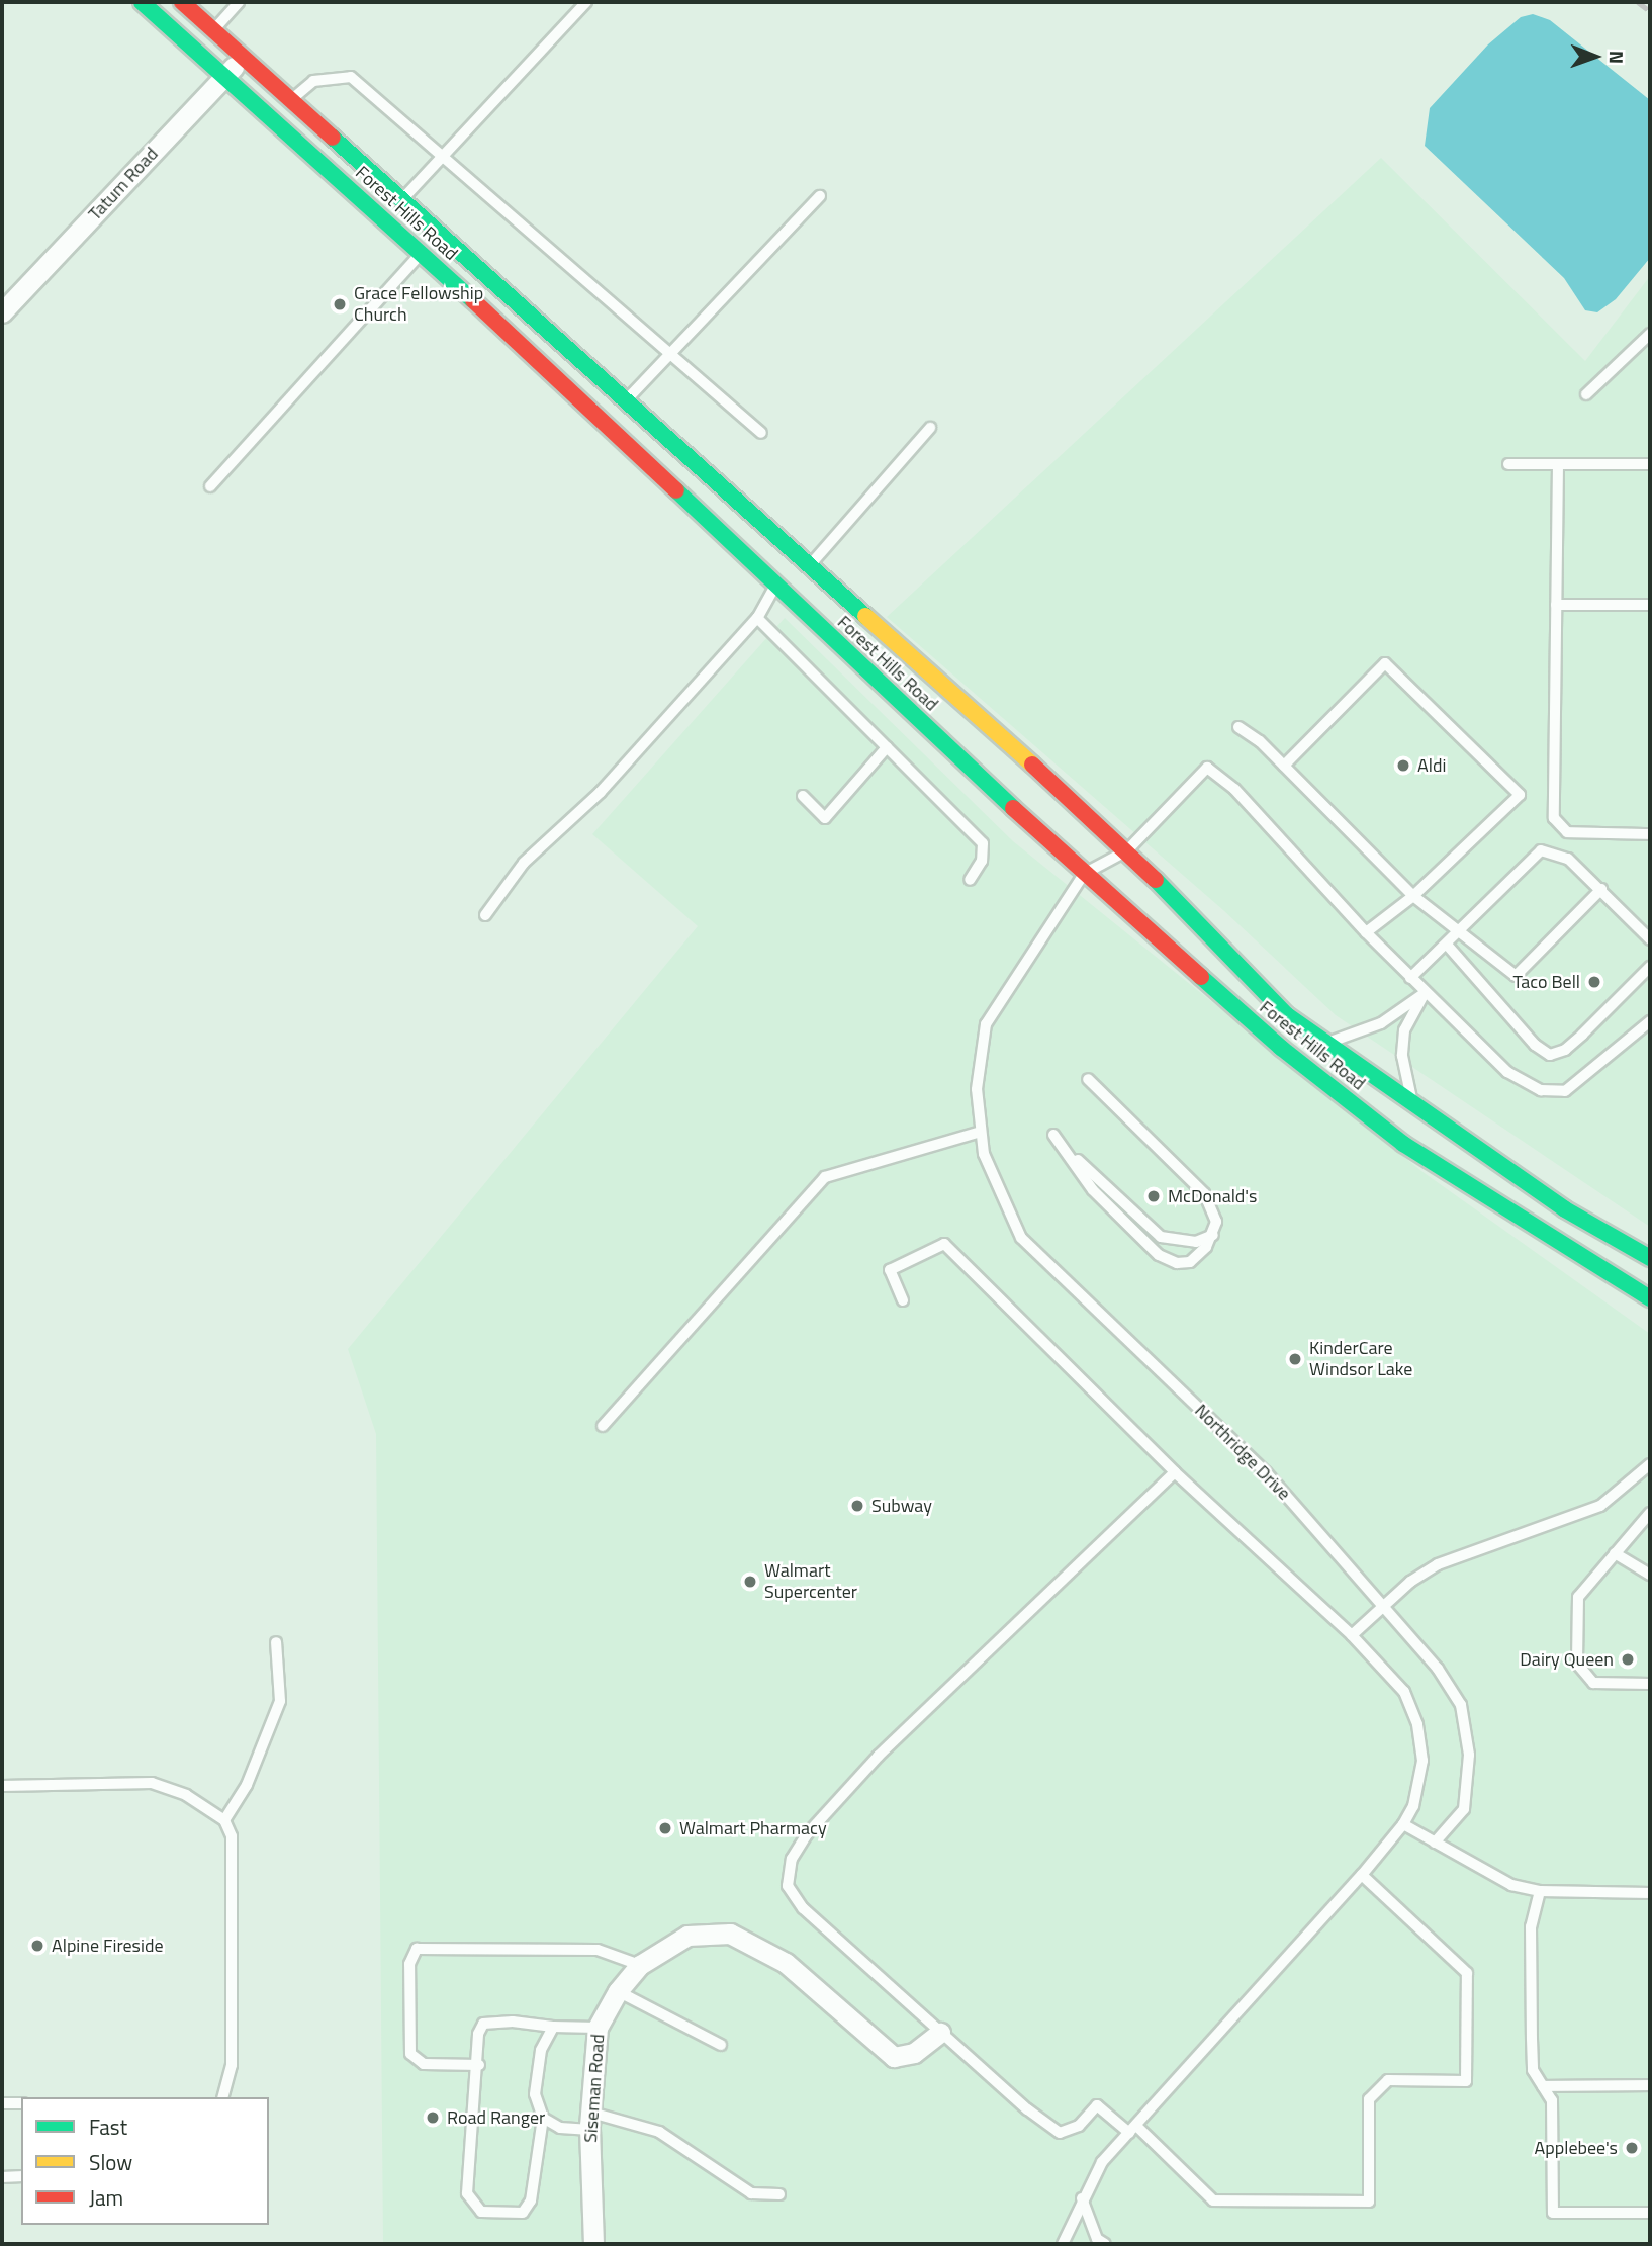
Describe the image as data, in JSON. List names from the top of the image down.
{
  "streets": {
    "street": ["Tatum Road", "Forest Hills Road", "Siseman Road"],
    "lane": ["Northridge Drive"]
  },
  "crossings": [
    ["Tatum Road", "Forest Hills Road"],
    ["Forest Hills Road", "Northridge Drive"]
  ],
  "places": [
    "Grace Fellowship Church",
    "Aldi",
    "Taco Bell",
    "McDonald's",
    "KinderCare Windsor Lake",
    "Subway",
    "Walmart Supercenter",
    "Dairy Queen",
    "Walmart Pharmacy",
    "Alpine Fireside",
    "Road Ranger",
    "Applebee's"
  ],
  "legend": ["Fast", "Slow", "Jam"],
  "north": "right"
}
